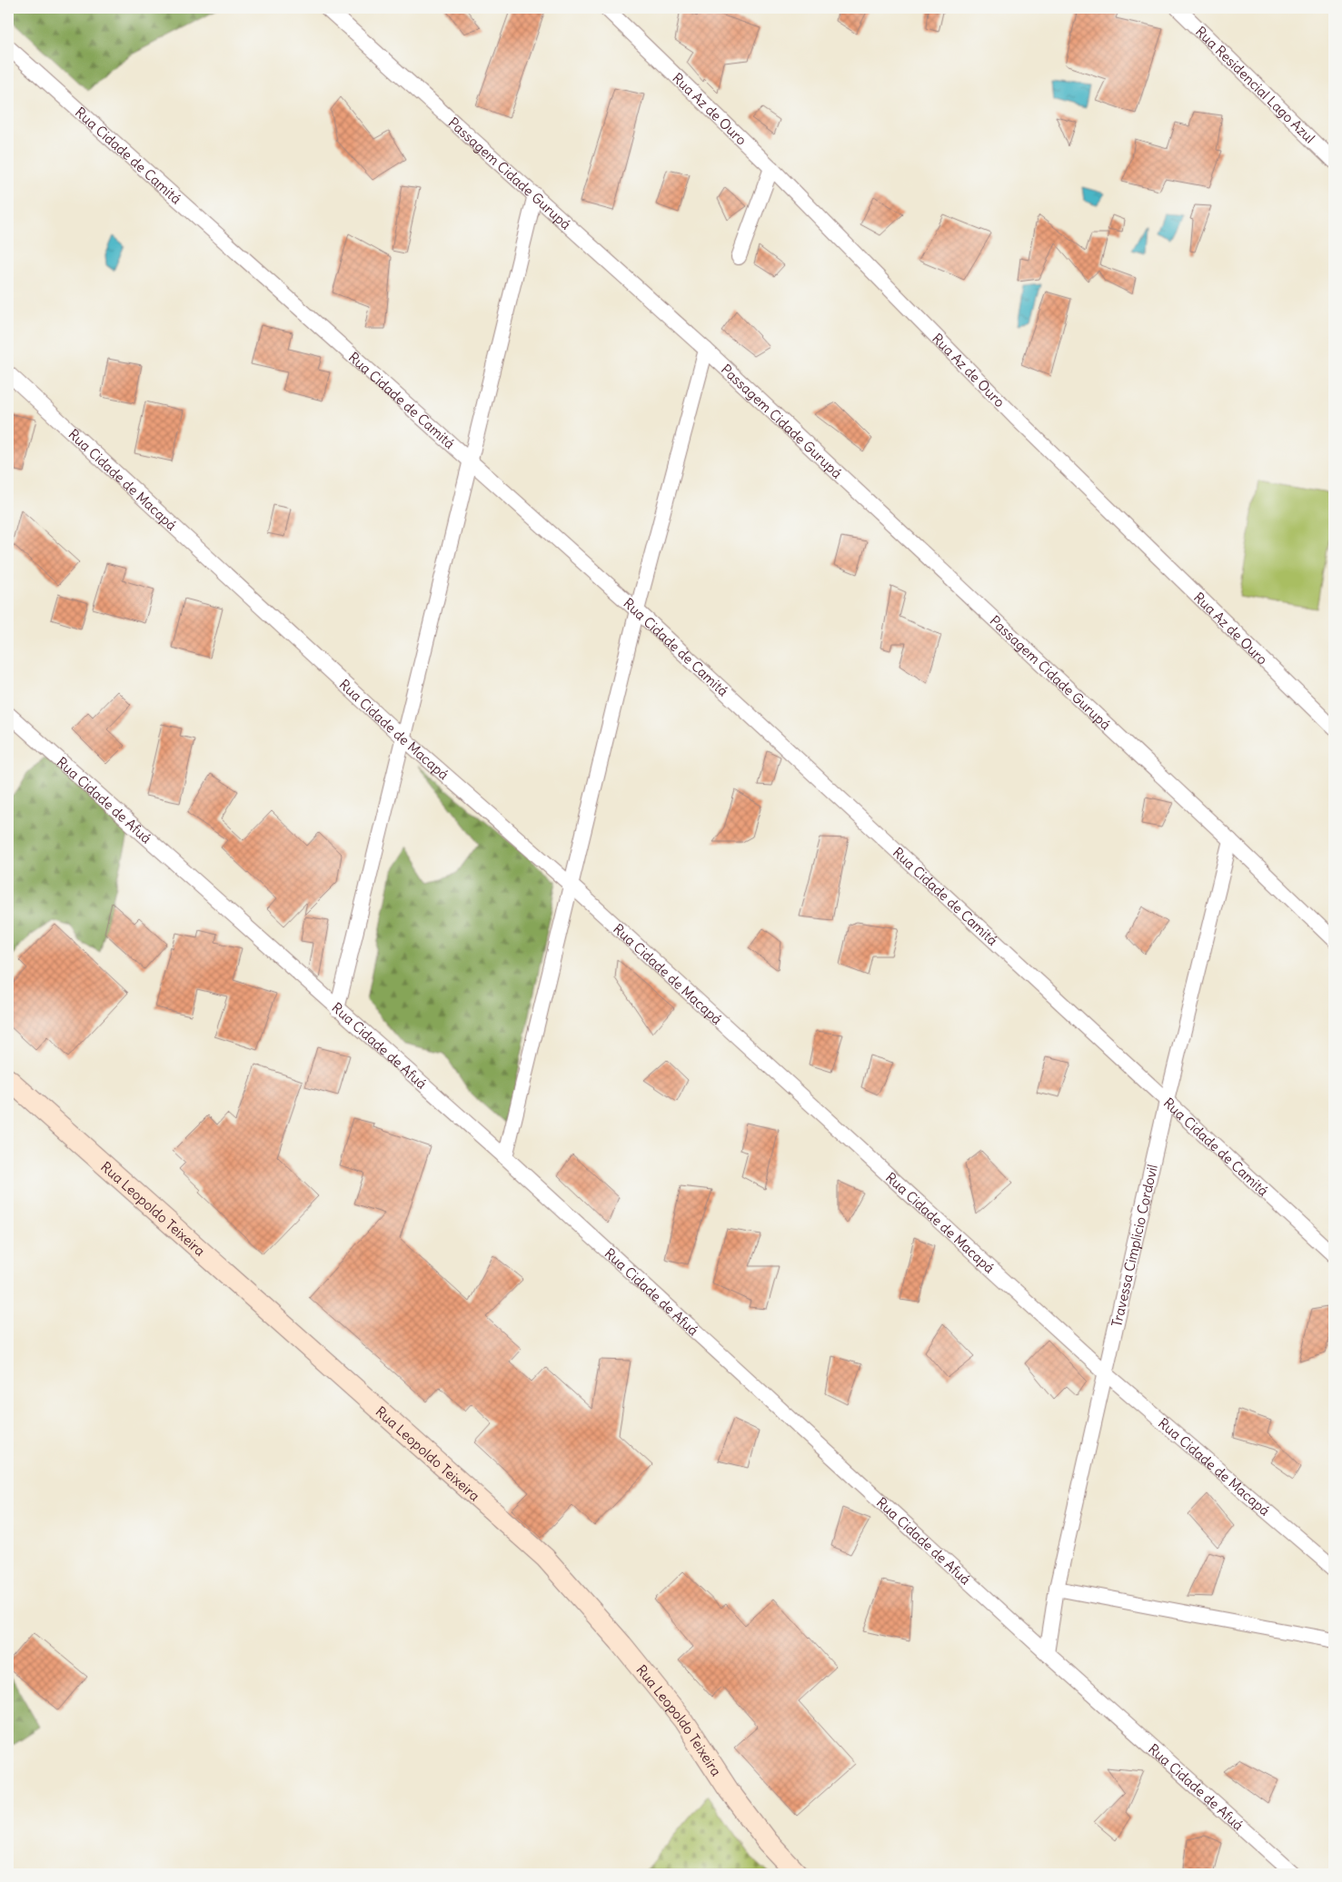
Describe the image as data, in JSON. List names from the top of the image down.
{
  "streets": {
    "main road": ["Rua Leopoldo Teixeira"],
    "street": [
      "Rua Residencial Lago Azul",
      "Rua Az de Ouro",
      "Rua Cidade de Camitá",
      "Passagem Cidade Gurupá",
      "Rua Cidade de Macapá",
      "Rua Cidade de Afuá",
      "Travessa Cimplicio Cordovil"
    ]
  },
  "crossings": [
    ["Rua Cidade de Camitá", "Travessa Cimplicio Cordovil"],
    ["Passagem Cidade Gurupá", "Travessa Cimplicio Cordovil"],
    ["Rua Cidade de Macapá", "Travessa Cimplicio Cordovil"],
    ["Rua Cidade de Afuá", "Travessa Cimplicio Cordovil"]
  ]
}
